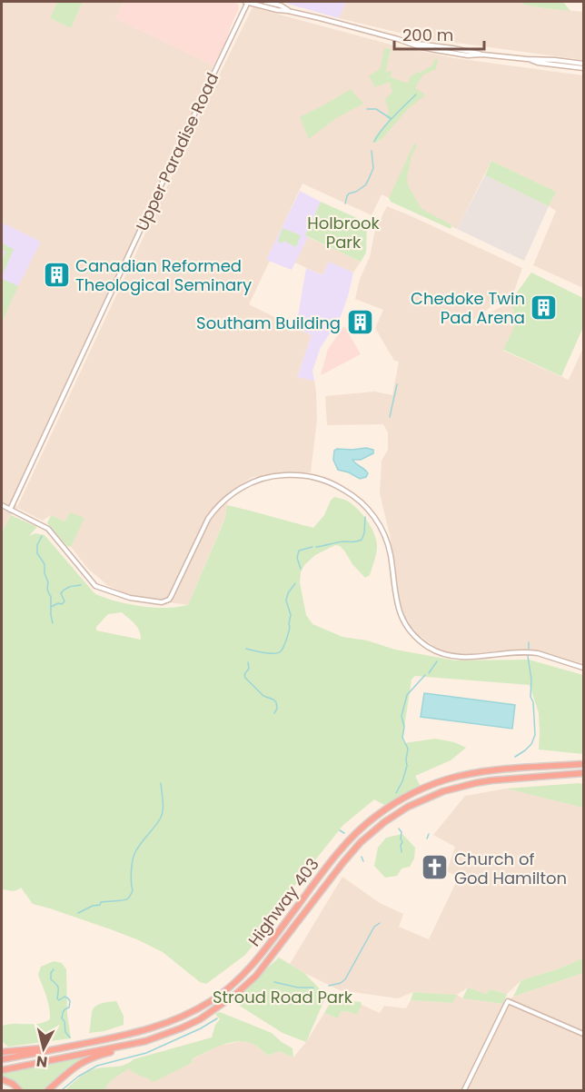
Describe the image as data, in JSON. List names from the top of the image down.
{
  "streets": {
    "highway": ["Highway 403"],
    "street": ["Upper Paradise Road"]
  },
  "parks": ["Holbrook Park", "Stroud Road Park"],
  "places": {
    "building": ["Canadian Reformed Theological Seminary", "Chedoke Twin Pad Arena", "Southam Building"],
    "church": ["Church of God Hamilton"]
  },
  "scale_bar": "200 m",
  "north": "bottom"
}
